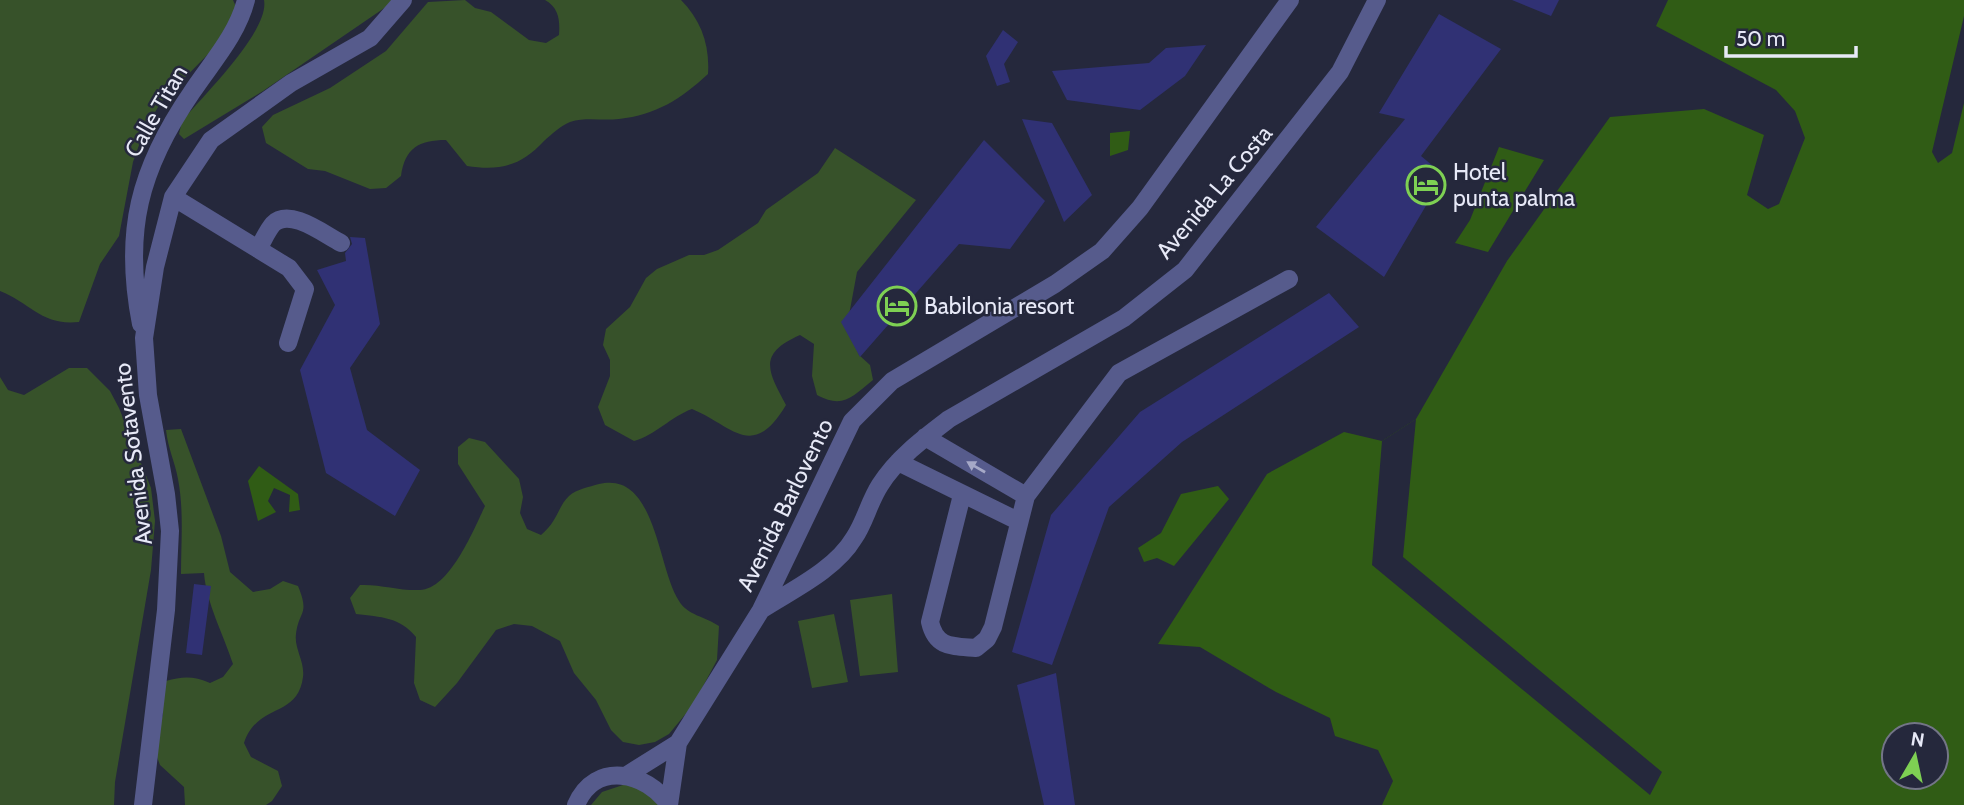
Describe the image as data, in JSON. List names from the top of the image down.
{
  "streets": {
    "street": [
      "Calle Titan",
      "Avenida La Costa",
      "Avenida Sotavento",
      "Avenida Barlovento"
    ]
  },
  "crossings": [
    ["Calle Titan", "Avenida Sotavento"],
    ["Avenida La Costa", "Avenida Barlovento"]
  ],
  "places": {
    "hotel": ["Hotel punta palma", "Babilonia resort"]
  },
  "scale_bar": "50 m",
  "north": "top"
}
